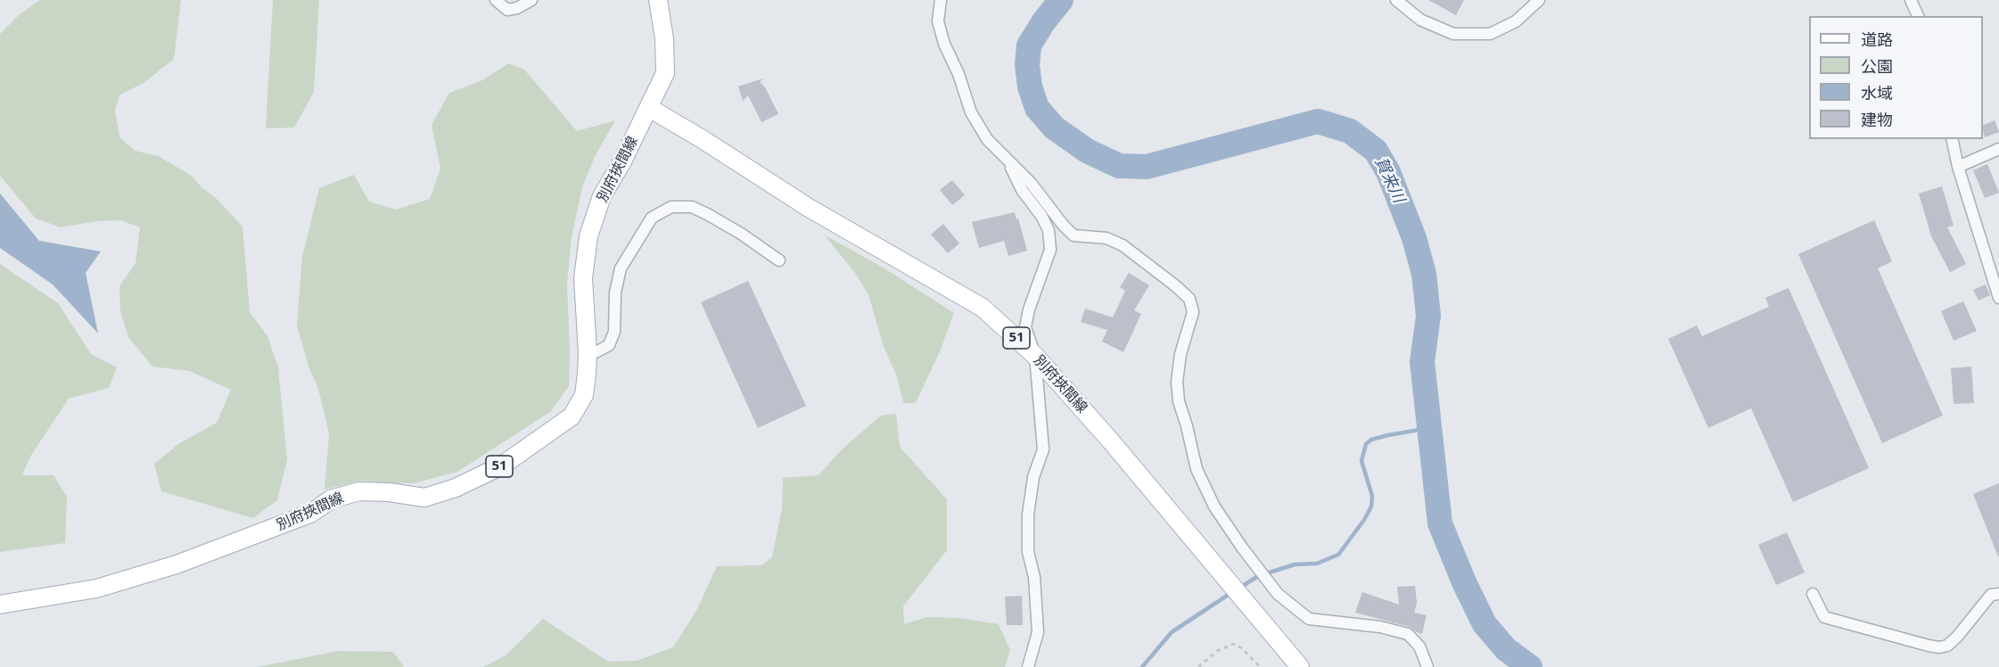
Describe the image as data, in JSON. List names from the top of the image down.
{
  "streets": {
    "main road": ["別府挾間線", "51"]
  },
  "water": ["賀来川"],
  "legend": [
    "道路",
    "公園",
    "水域",
    "建物"
  ]
}
